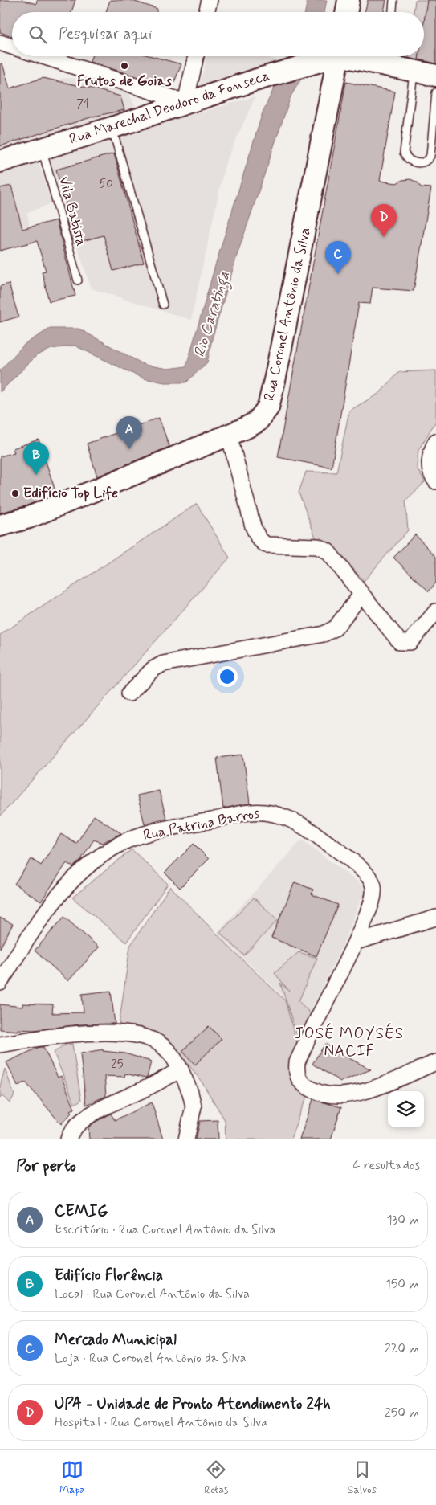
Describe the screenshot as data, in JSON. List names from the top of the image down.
{
  "streets": {
    "main road": ["Rua Marechal Deodoro da Fonseca", "Rua Coronel Antônio da Silva"],
    "street": ["Rua Patrina Barros"],
    "lane": ["Vila Batista"]
  },
  "crossings": [
    ["Rua Marechal Deodoro da Fonseca", "Vila Batista"]
  ],
  "districts": ["JOSÉ MOYSÉS NACIF"],
  "water": ["Rio Caratinga"],
  "places": ["Frutos de Goias", "Edifício Top Life"],
  "house_numbers": ["71", "50", "25"],
  "page": {
    "search": "Pesquisar aqui",
    "pins": [
      "D",
      "C",
      "A",
      "B"
    ],
    "heading": ["Por perto", "4 resultados"],
    "list": [
      {
        "mark": "A",
        "name": "CEMIG",
        "note": "Escritório · Rua Coronel Antônio da Silva",
        "value": "130 m"
      },
      {
        "mark": "B",
        "name": "Edifício Florência",
        "note": "Local · Rua Coronel Antônio da Silva",
        "value": "150 m"
      },
      {
        "mark": "C",
        "name": "Mercado Municipal",
        "note": "Loja · Rua Coronel Antônio da Silva",
        "value": "220 m"
      },
      {
        "mark": "D",
        "name": "UPA - Unidade de Pronto Atendimento 24h",
        "note": "Hospital · Rua Coronel Antônio da Silva",
        "value": "250 m"
      }
    ],
    "nav": ["Mapa", "Rotas", "Salvos"]
  }
}
